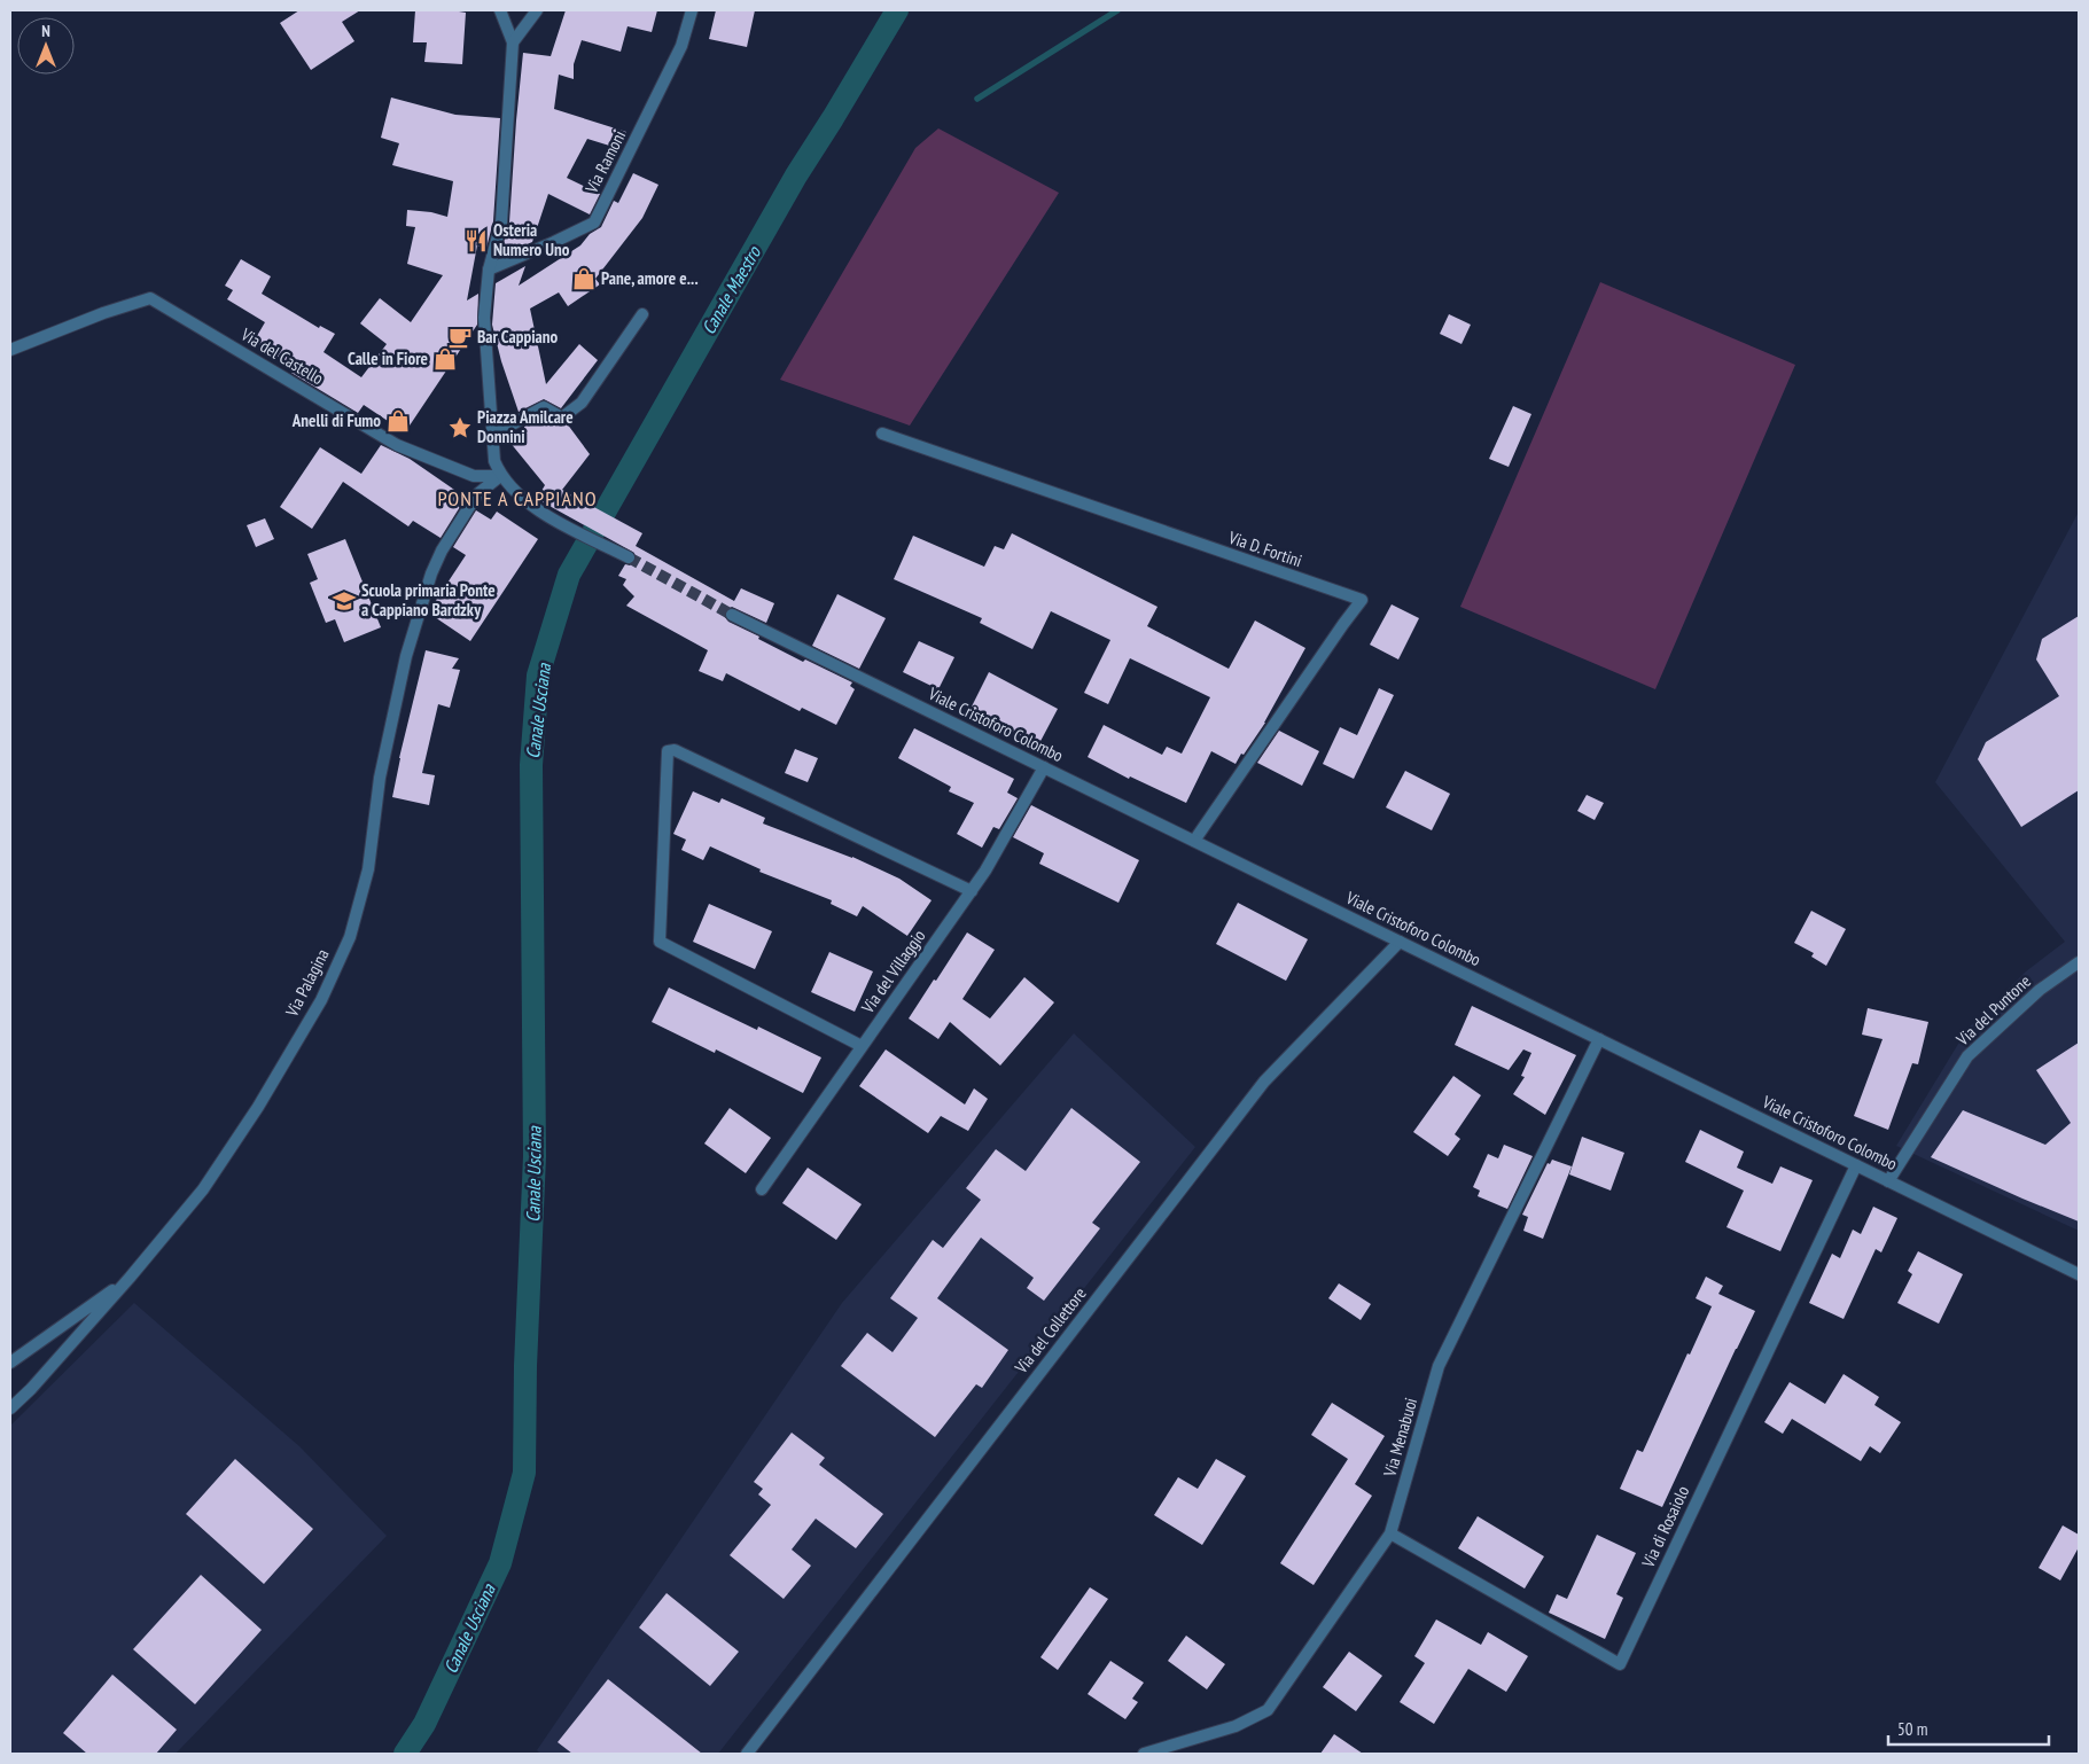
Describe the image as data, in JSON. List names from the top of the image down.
{
  "streets": {
    "street": [
      "Via Ramoni",
      "Via del Castello",
      "Via D. Fortini",
      "Viale Cristoforo Colombo",
      "Via del Villaggio",
      "Via Palagina",
      "Via del Puntone",
      "Via del Collettore",
      "Via Menabuoi",
      "Via di Rosaiolo"
    ]
  },
  "crossings": [
    ["Via del Castello", "Via Palagina"],
    ["Via D. Fortini", "Viale Cristoforo Colombo"],
    ["Viale Cristoforo Colombo", "Via del Villaggio"],
    ["Viale Cristoforo Colombo", "Via del Puntone"],
    ["Viale Cristoforo Colombo", "Via del Collettore"],
    ["Viale Cristoforo Colombo", "Via Menabuoi"],
    ["Viale Cristoforo Colombo", "Via di Rosaiolo"],
    ["Via Menabuoi", "Via di Rosaiolo"]
  ],
  "districts": ["PONTE A CAPPIANO"],
  "water": ["Canale Maestro", "Canale Usciana"],
  "places": {
    "restaurant": ["Osteria Numero Uno"],
    "shop": ["Pane, amore e...", "Calle in Fiore", "Anelli di Fumo"],
    "cafe": ["Bar Cappiano"],
    "place": ["Piazza Amilcare Donnini"],
    "school or university": ["Scuola primaria Ponte a Cappiano Bardzky"]
  },
  "scale_bar": "50 m",
  "north": "top"
}
